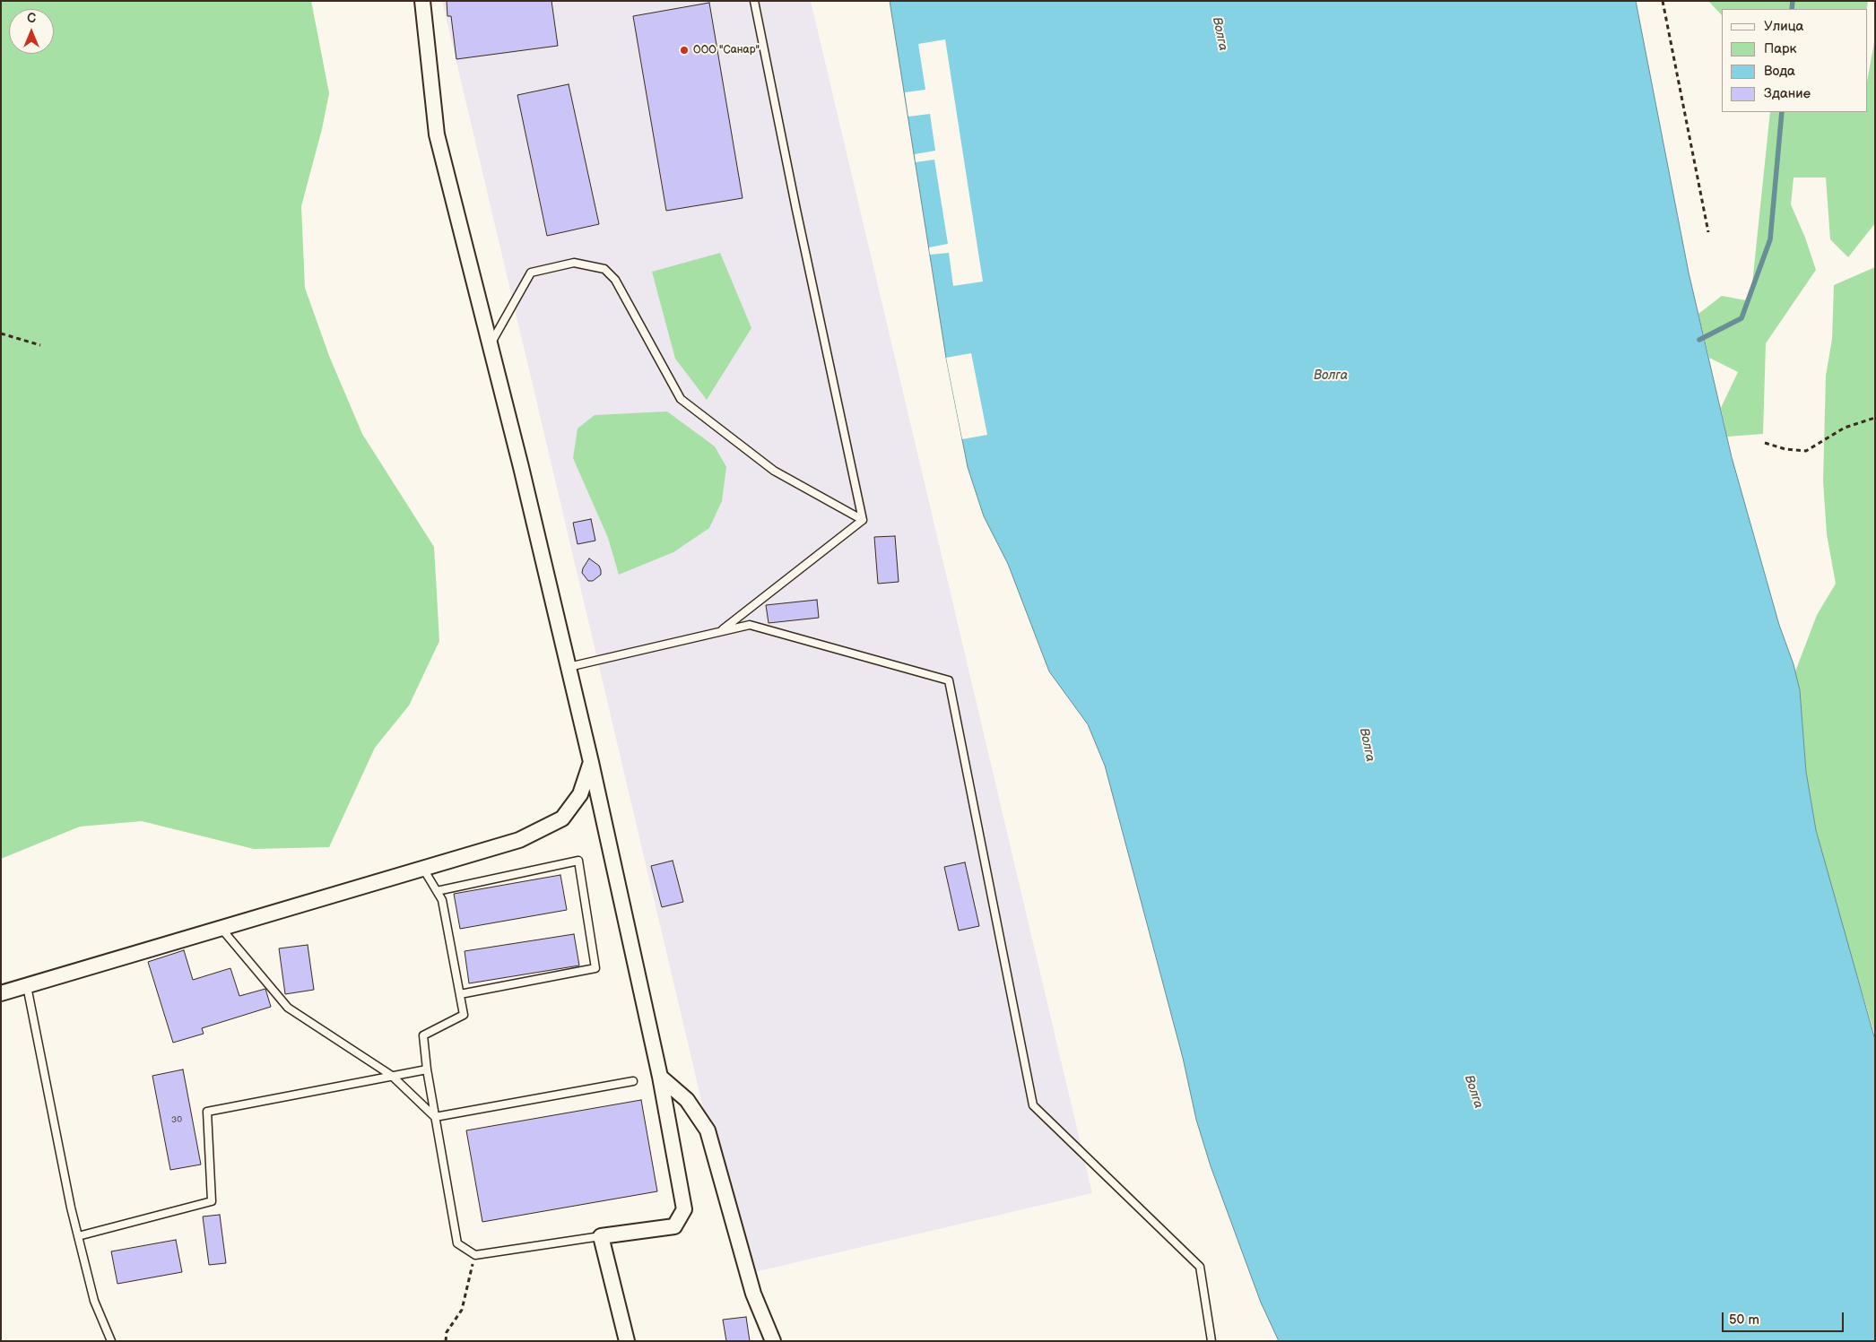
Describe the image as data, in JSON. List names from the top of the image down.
{
  "water": ["Волга"],
  "places": ["ООО \"Санар\""],
  "house_numbers": ["30"],
  "legend": [
    "Улица",
    "Парк",
    "Вода",
    "Здание"
  ],
  "scale_bar": "50 m",
  "north": "top"
}
